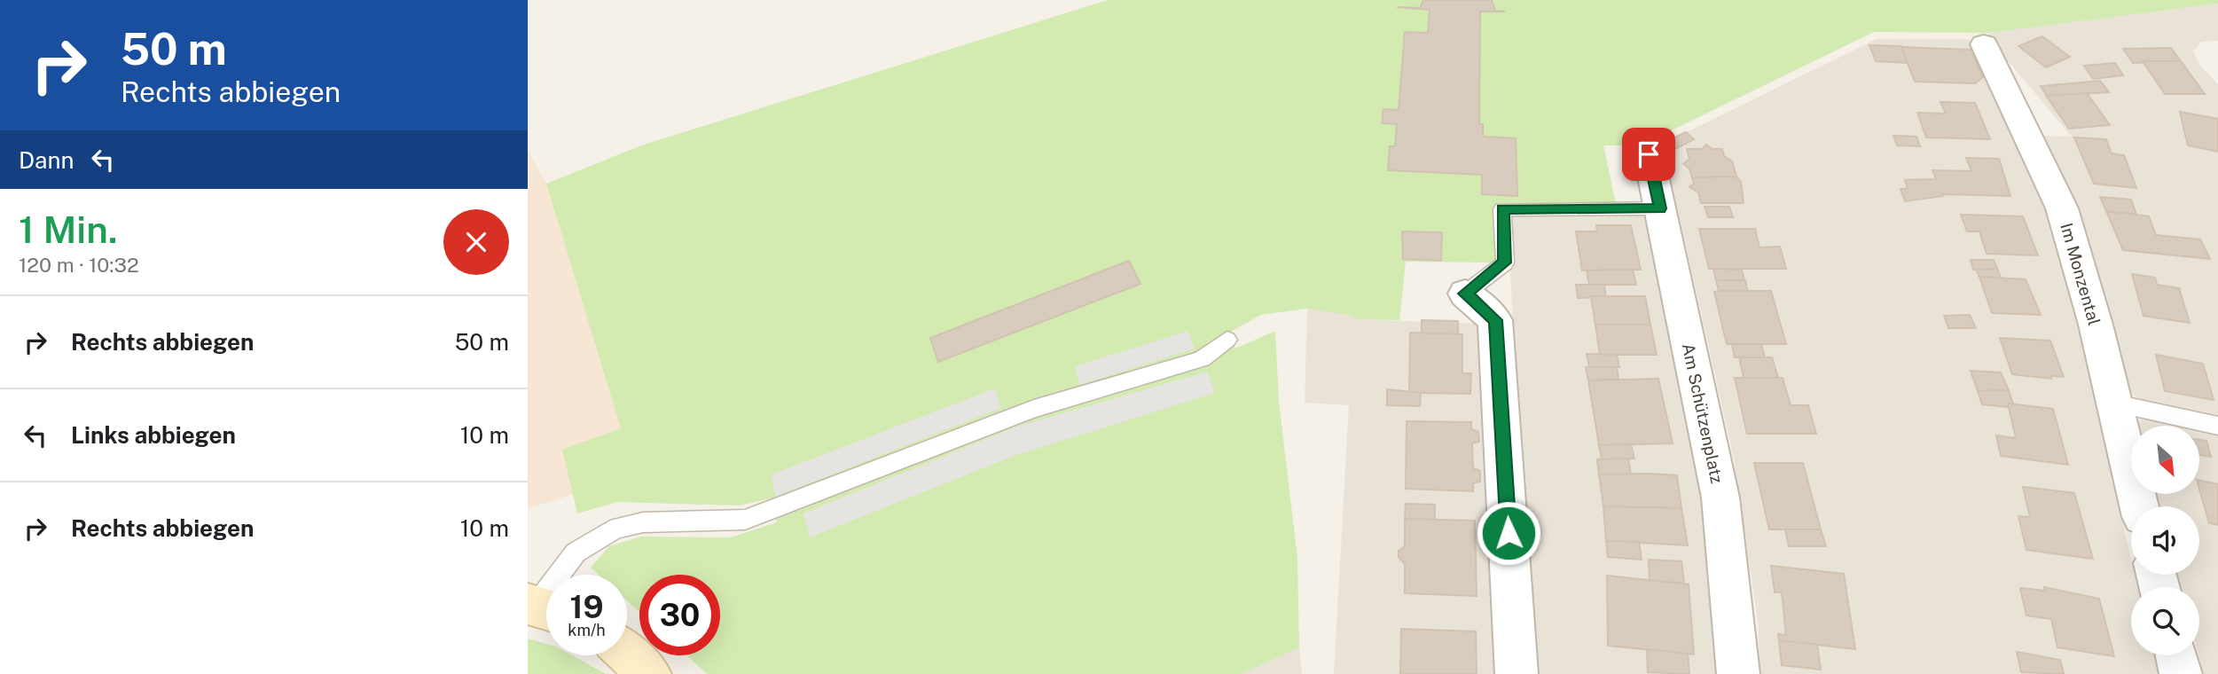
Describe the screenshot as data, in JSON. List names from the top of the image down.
{
  "streets": {
    "street": ["Im Monzental", "Am Schützenplatz"]
  },
  "north": "bottom right",
  "page": {
    "turn": ["50 m", "Rechts abbiegen"],
    "then": "Dann",
    "heading": ["1 Min.", "120 m · 10:32"],
    "list": [
      {
        "name": "Rechts abbiegen",
        "value": "50 m"
      },
      {
        "name": "Links abbiegen",
        "value": "10 m"
      },
      {
        "name": "Rechts abbiegen",
        "value": "10 m"
      }
    ],
    "speed": "19 km/h",
    "limit": "30"
  }
}
